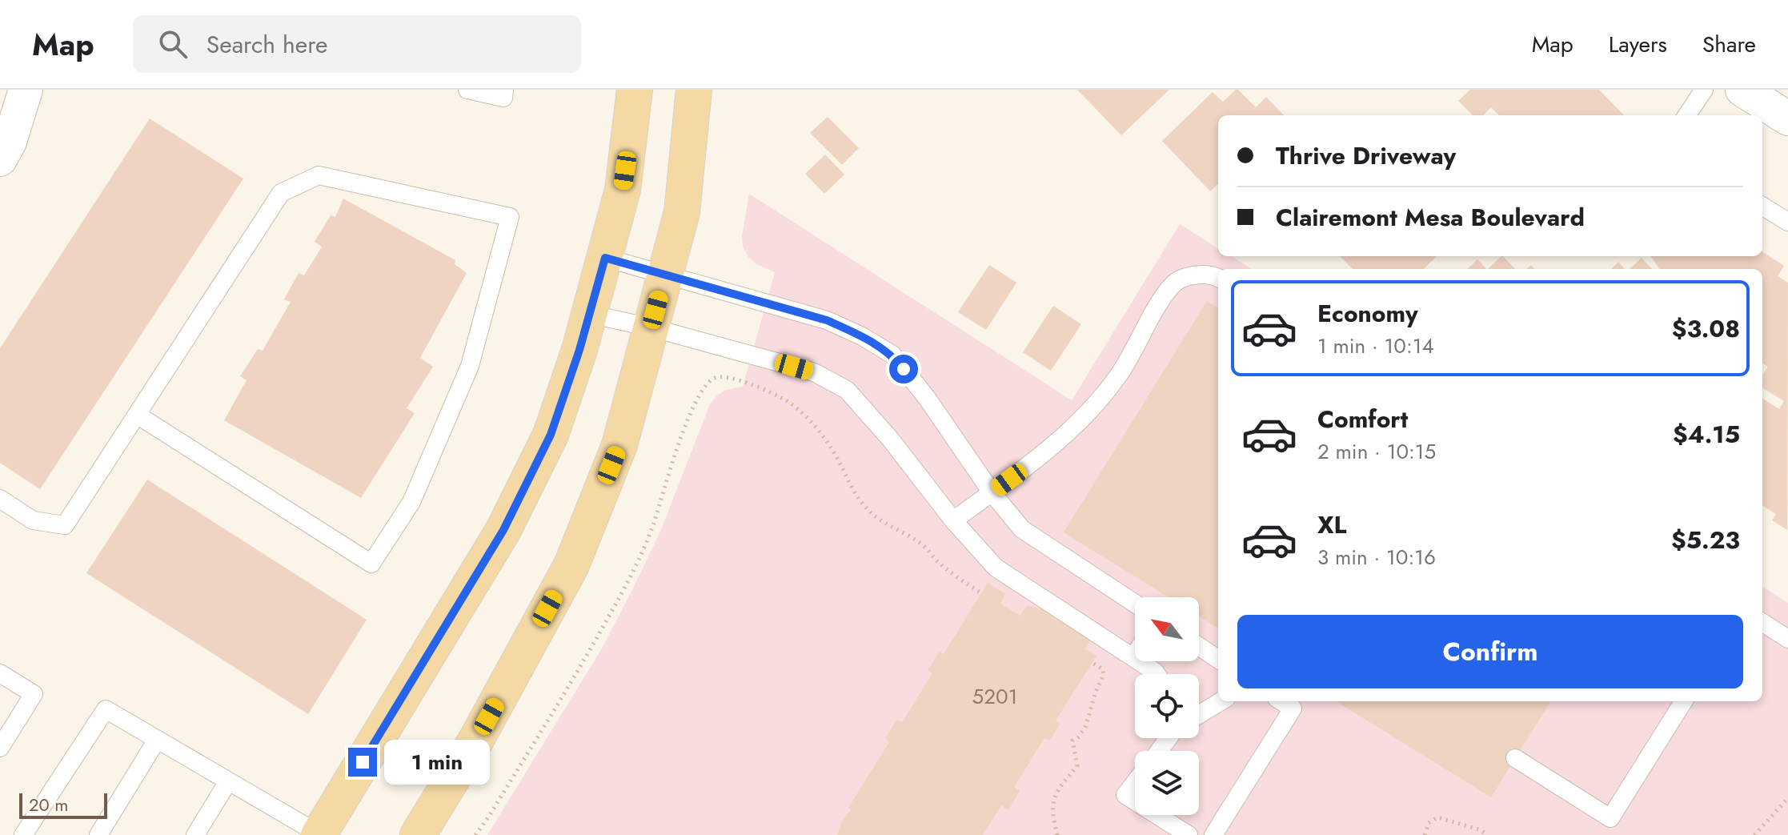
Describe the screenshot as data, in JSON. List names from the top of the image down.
{
  "house_numbers": ["5201"],
  "scale_bar": "20 m",
  "north": "top left",
  "page": {
    "header": "Map",
    "search": "Search here",
    "nav": ["Map", "Layers", "Share"],
    "banner": ["Thrive Driveway", "Clairemont Mesa Boulevard"],
    "list": [
      {
        "name": "Economy",
        "note": "1 min · 10:14",
        "value": "$3.08"
      },
      {
        "name": "Comfort",
        "note": "2 min · 10:15",
        "value": "$4.15"
      },
      {
        "name": "XL",
        "note": "3 min · 10:16",
        "value": "$5.23"
      }
    ],
    "buttons": "Confirm",
    "bubble": "1 min",
    "scale": "20 m"
  }
}
